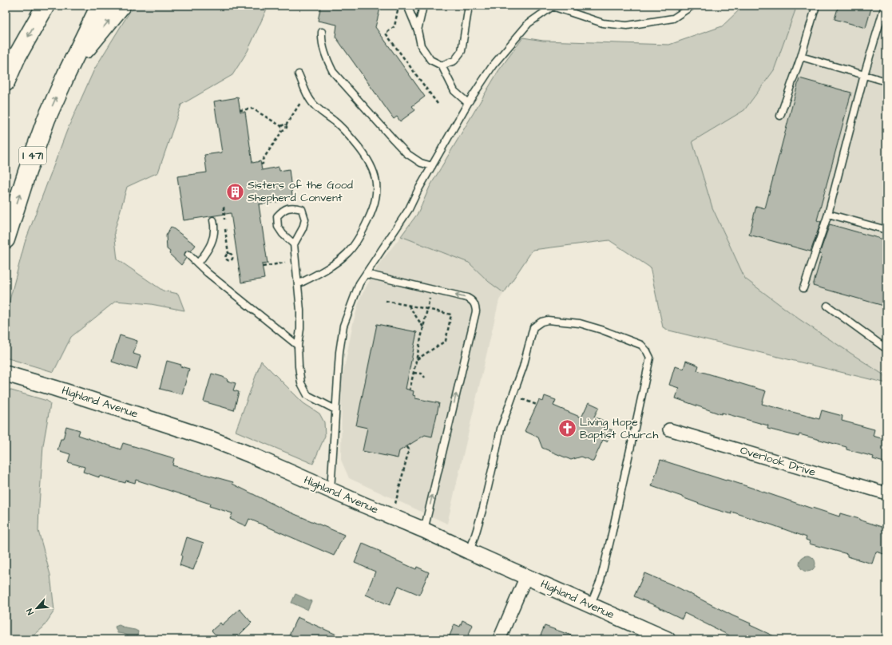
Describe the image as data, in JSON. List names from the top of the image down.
{
  "streets": {
    "highway": ["I 471"],
    "street": ["Highland Avenue", "Overlook Drive"]
  },
  "places": {
    "building": ["Sisters of the Good Shepherd Convent"],
    "church": ["Living Hope Baptist Church"]
  },
  "north": "bottom left"
}
